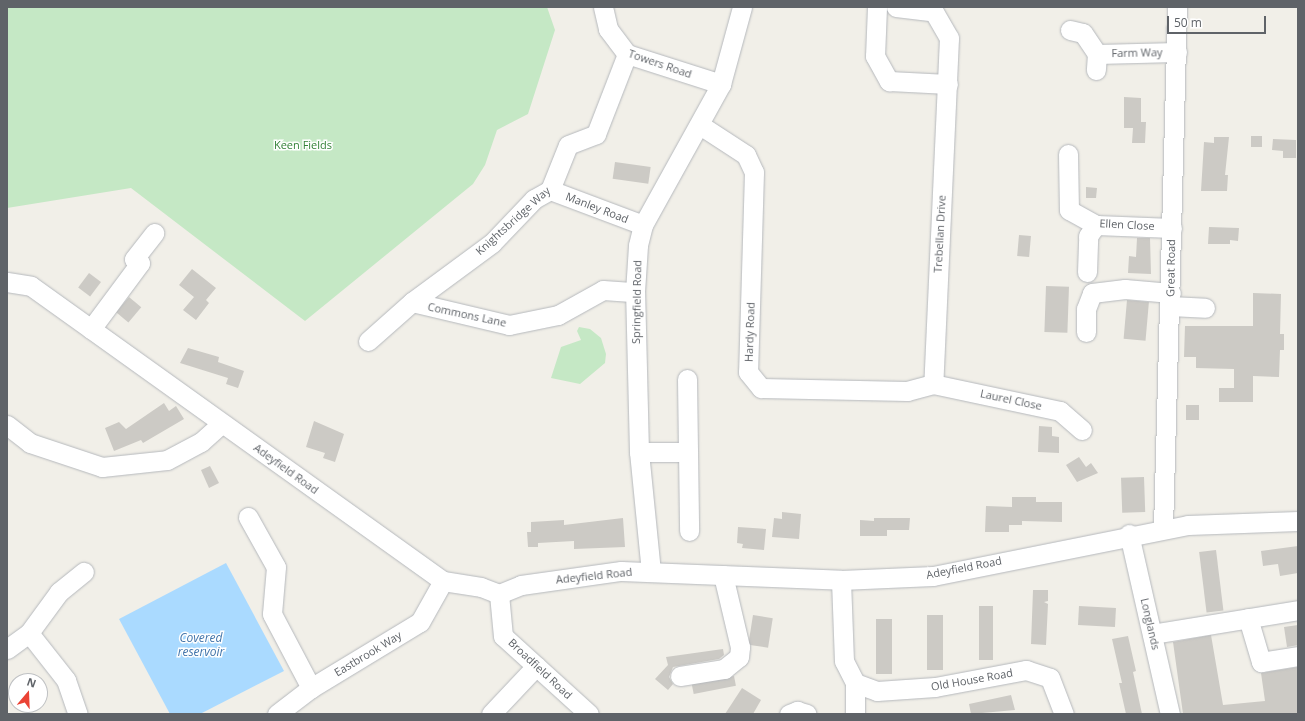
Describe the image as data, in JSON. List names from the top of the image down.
{
  "streets": {
    "street": [
      "Farm Way",
      "Towers Road",
      "Manley Road",
      "Knightsbridge Way",
      "Ellen Close",
      "Trebellan Drive",
      "Great Road",
      "Springfield Road",
      "Commons Lane",
      "Hardy Road",
      "Laurel Close",
      "Adeyfield Road",
      "Longlands",
      "Eastbrook Way",
      "Broadfield Road",
      "Old House Road"
    ]
  },
  "crossings": [
    ["Farm Way", "Great Road"],
    ["Towers Road", "Knightsbridge Way"],
    ["Towers Road", "Springfield Road"],
    ["Manley Road", "Knightsbridge Way"],
    ["Manley Road", "Springfield Road"],
    ["Knightsbridge Way", "Commons Lane"],
    ["Ellen Close", "Great Road"],
    ["Trebellan Drive", "Hardy Road"],
    ["Trebellan Drive", "Laurel Close"],
    ["Great Road", "Adeyfield Road"],
    ["Springfield Road", "Commons Lane"],
    ["Springfield Road", "Hardy Road"],
    ["Springfield Road", "Adeyfield Road"],
    ["Hardy Road", "Laurel Close"],
    ["Adeyfield Road", "Longlands"],
    ["Adeyfield Road", "Eastbrook Way"],
    ["Adeyfield Road", "Broadfield Road"]
  ],
  "water": ["Covered reservoir"],
  "parks": ["Keen Fields"],
  "scale_bar": "50 m",
  "north": "top"
}
